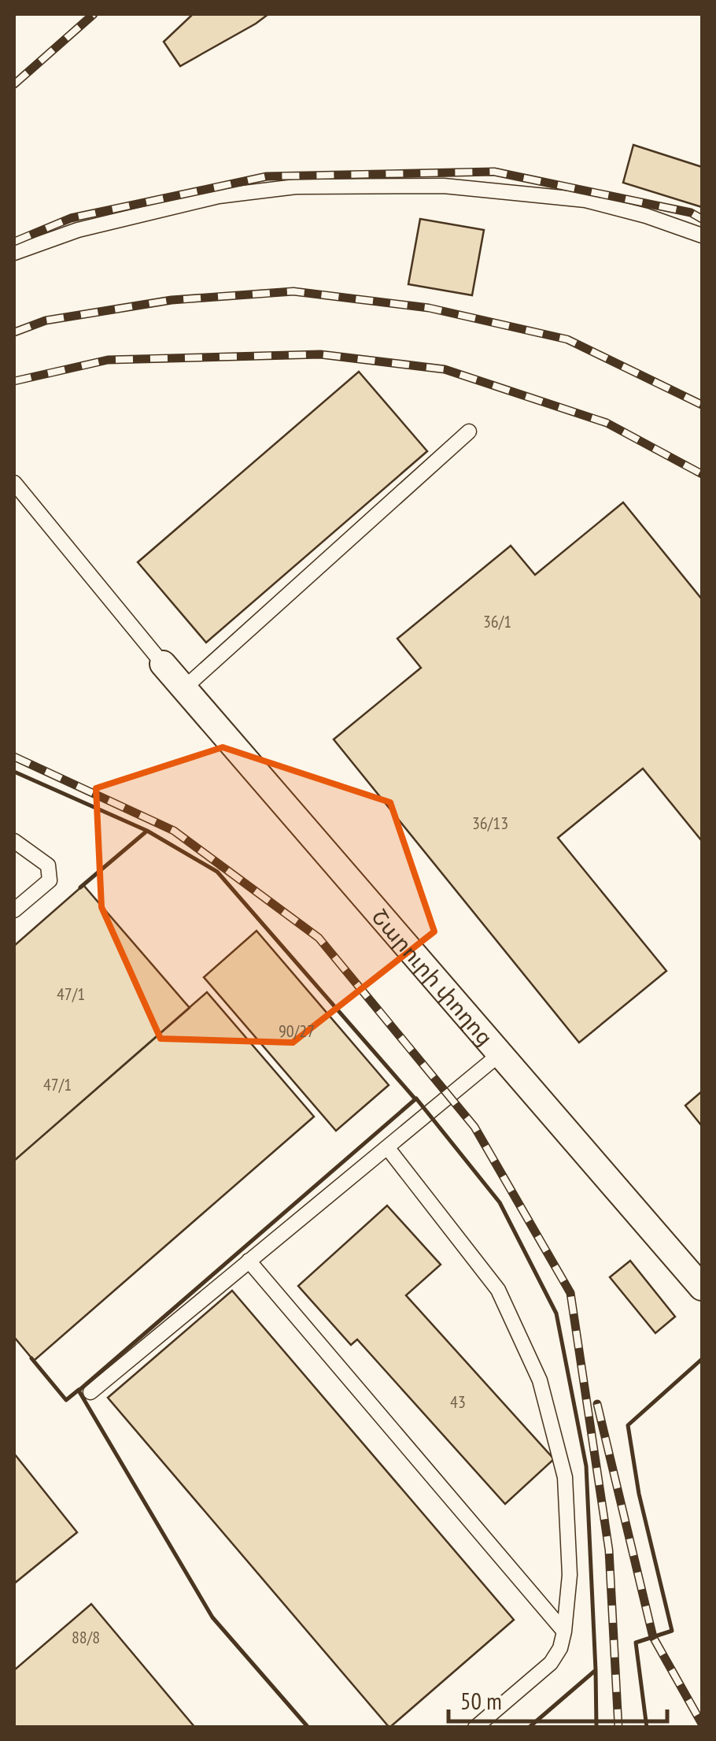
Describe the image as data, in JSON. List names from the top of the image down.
{
  "streets": {
    "street": ["Շարուրի փողոց"]
  },
  "house_numbers": [
    "36/1",
    "36/13",
    "47/1",
    "90/27",
    "47/1",
    "43",
    "88/8"
  ],
  "scale_bar": "50 m"
}
